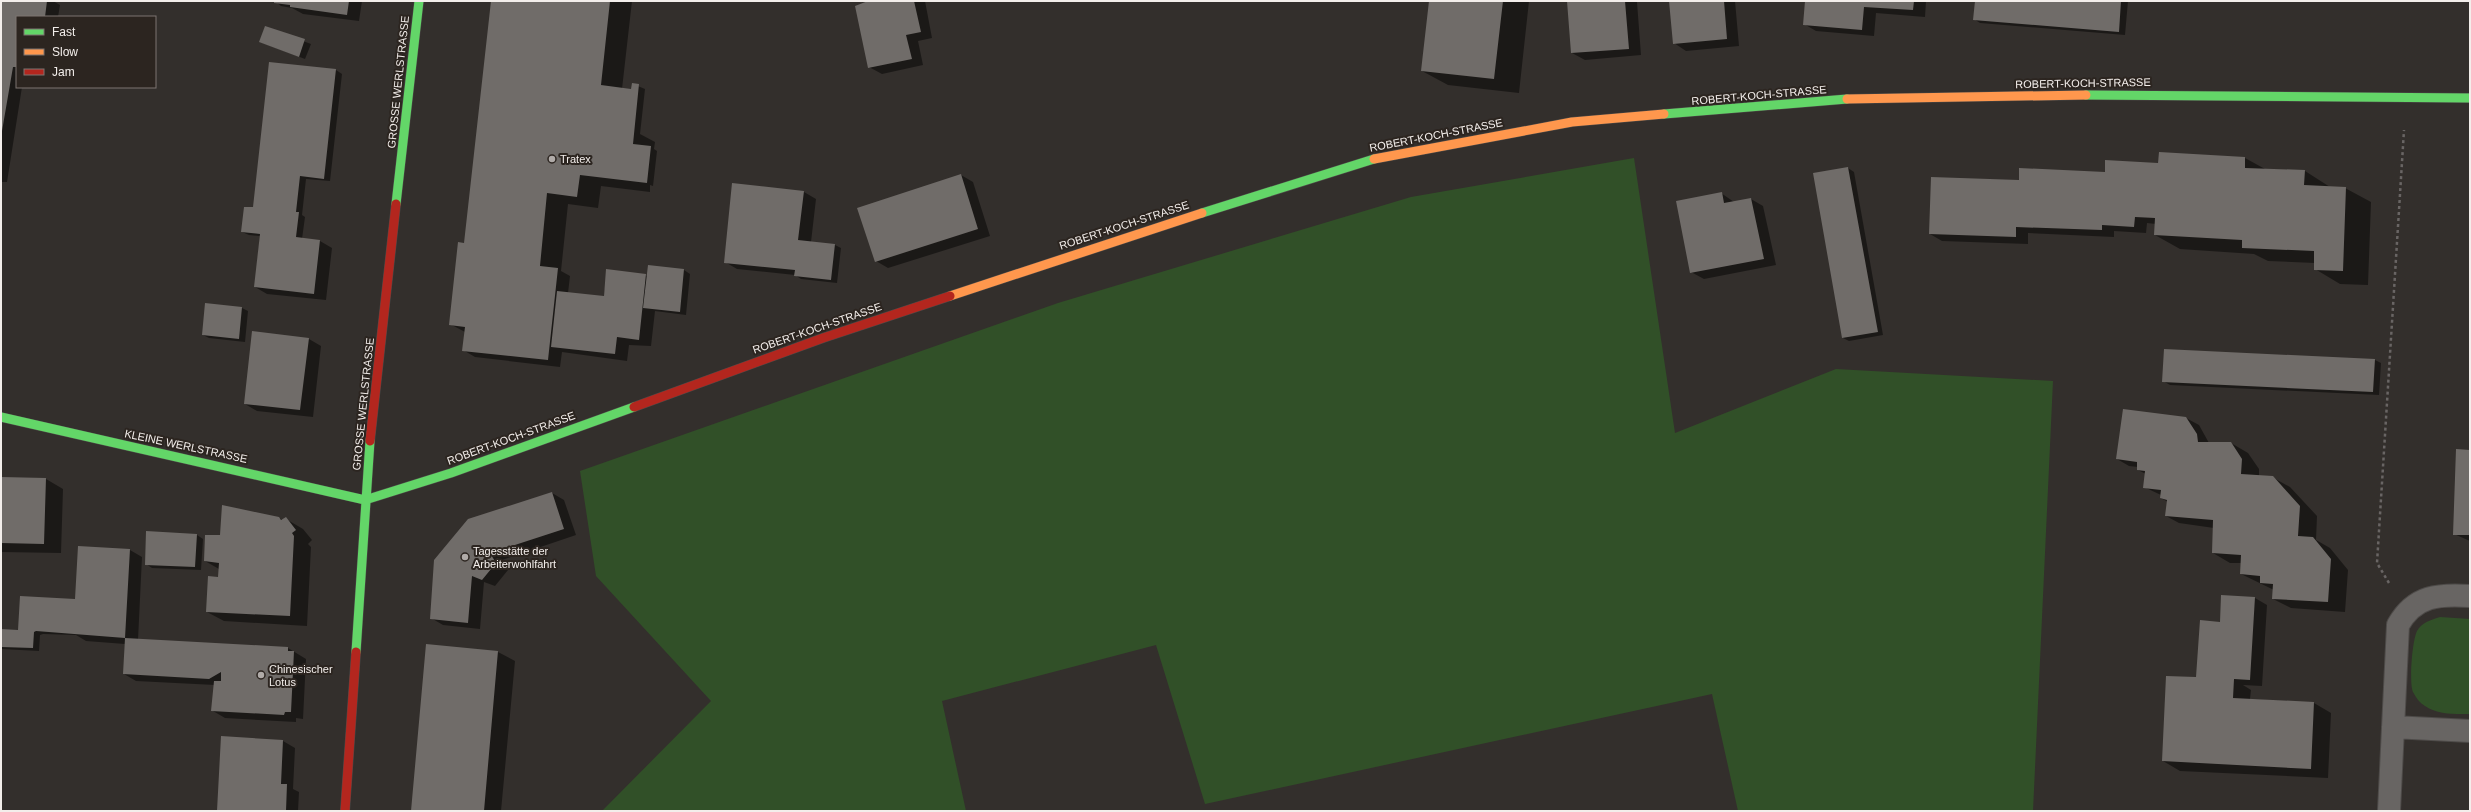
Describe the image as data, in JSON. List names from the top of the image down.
{
  "streets": {
    "street": ["GROSSE WERLSTRASSE", "ROBERT-KOCH-STRASSE", "KLEINE WERLSTRASSE"]
  },
  "crossings": [
    ["GROSSE WERLSTRASSE", "ROBERT-KOCH-STRASSE"],
    ["GROSSE WERLSTRASSE", "KLEINE WERLSTRASSE"],
    ["ROBERT-KOCH-STRASSE", "KLEINE WERLSTRASSE"]
  ],
  "places": ["Tratex", "Tagesstätte der Arbeiterwohlfahrt", "Chinesischer Lotus"],
  "legend": ["Fast", "Slow", "Jam"]
}
